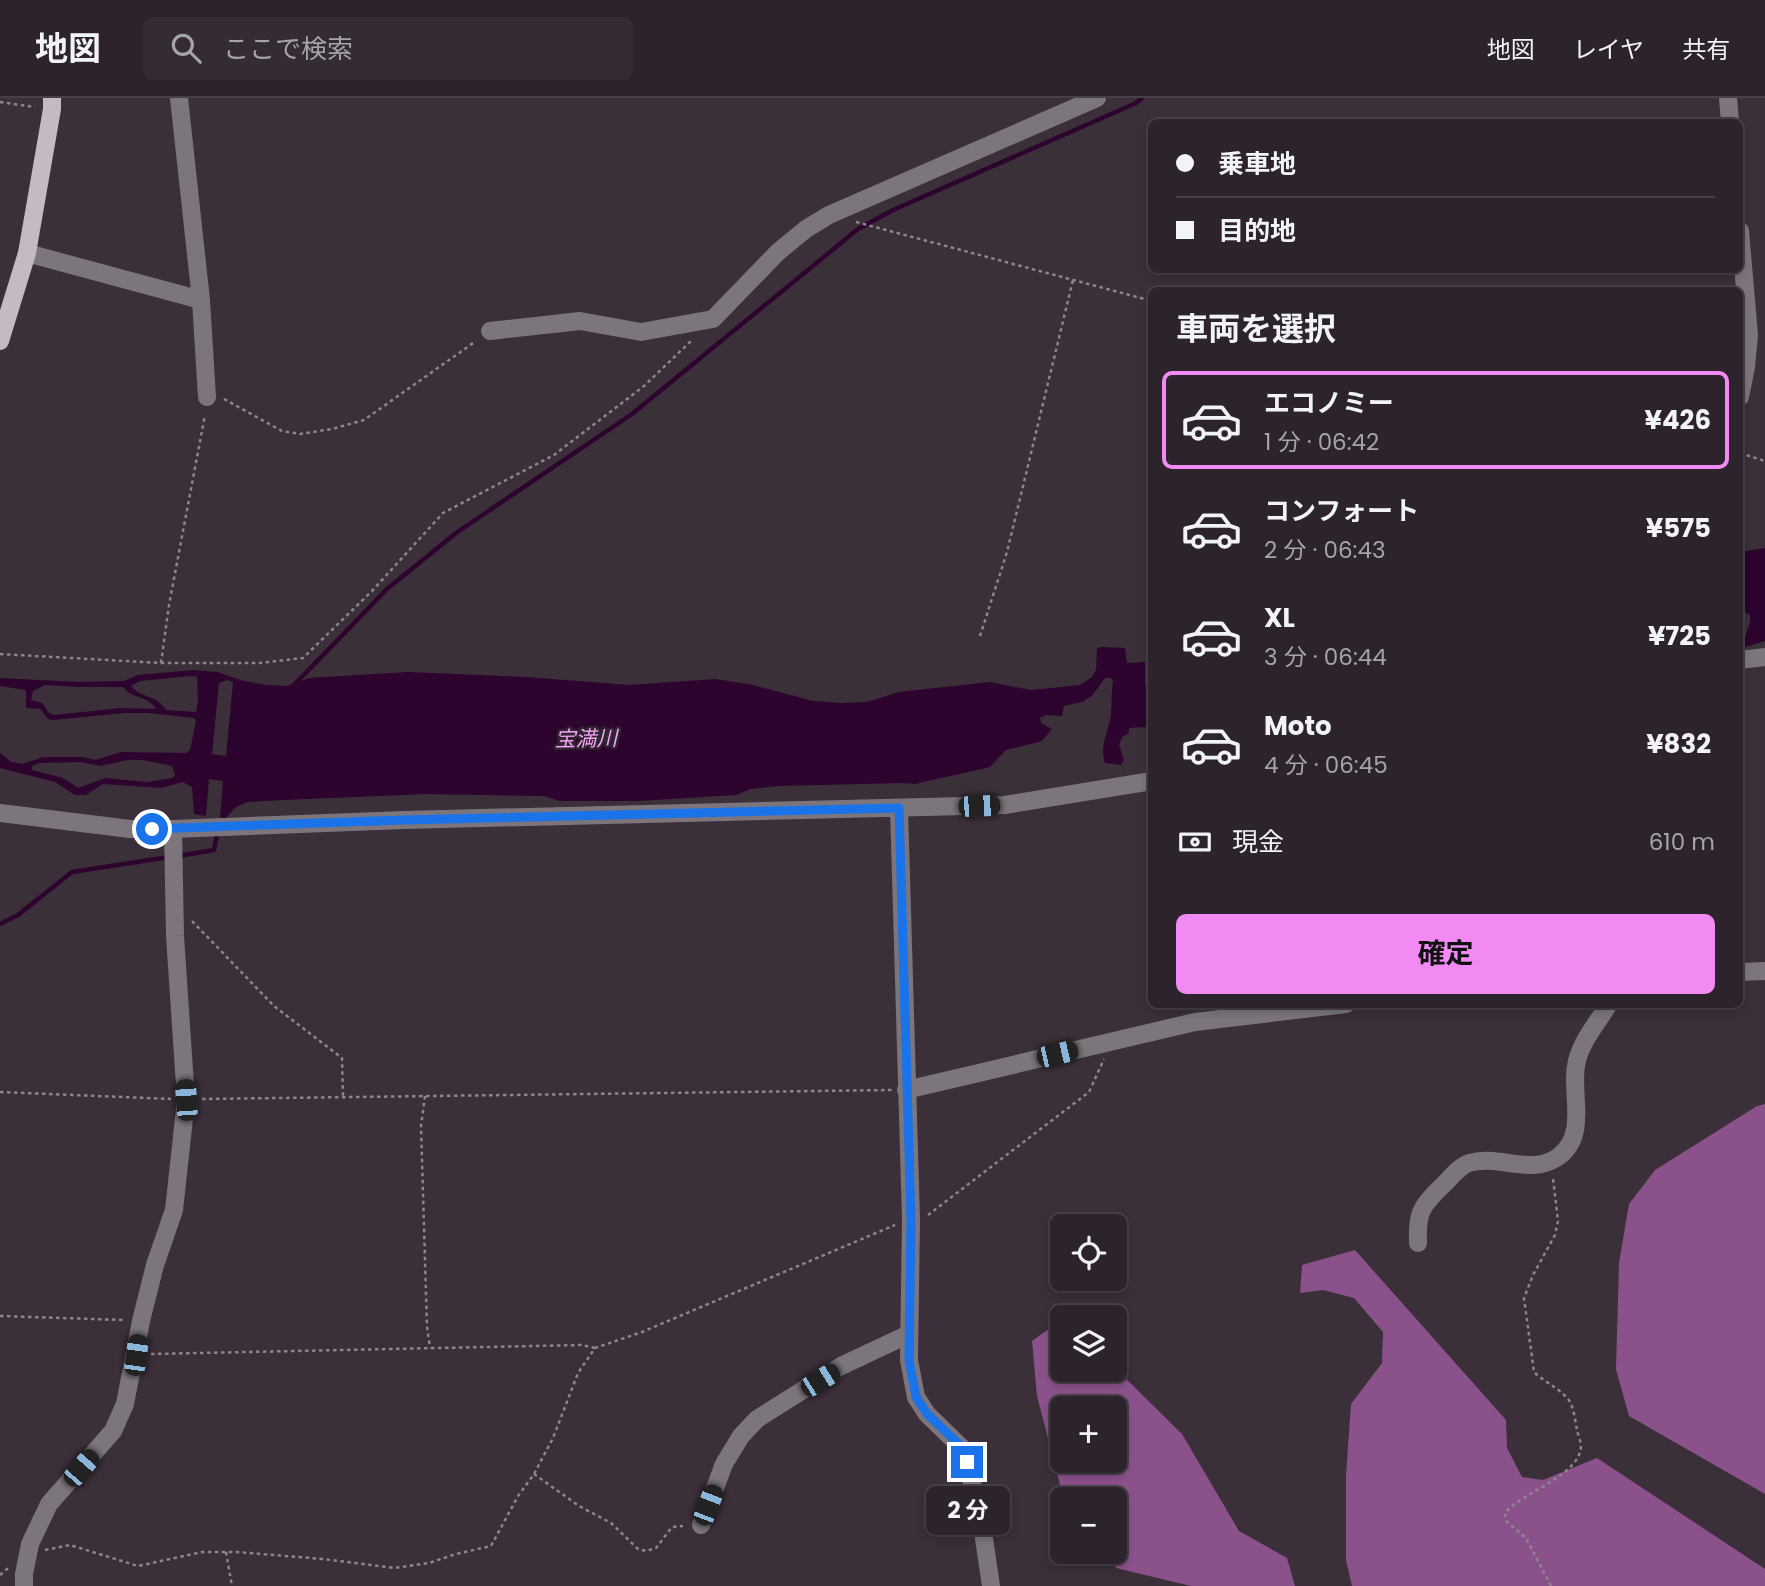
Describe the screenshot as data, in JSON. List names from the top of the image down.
{
  "water": ["宝満川"],
  "page": {
    "header": "地図",
    "search": "ここで検索",
    "nav": ["地図", "レイヤ", "共有"],
    "banner": ["乗車地", "目的地"],
    "heading": "車両を選択",
    "list": [
      {
        "name": "エコノミー",
        "note": "1 分 · 06:42",
        "value": "¥426"
      },
      {
        "name": "コンフォート",
        "note": "2 分 · 06:43",
        "value": "¥575"
      },
      {
        "name": "XL",
        "note": "3 分 · 06:44",
        "value": "¥725"
      },
      {
        "name": "Moto",
        "note": "4 分 · 06:45",
        "value": "¥832"
      }
    ],
    "pay": ["現金", "610 m"],
    "buttons": "確定",
    "map_buttons": ["+", "−"],
    "bubble": "2 分"
  }
}
